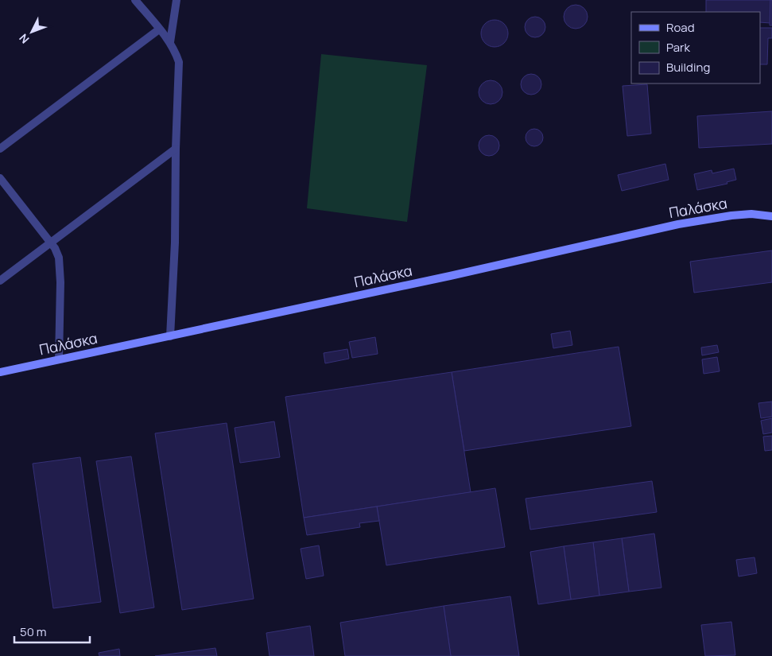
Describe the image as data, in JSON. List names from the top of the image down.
{
  "streets": {
    "street": ["Παλάσκα"]
  },
  "legend": ["Road", "Park", "Building"],
  "scale_bar": "50 m",
  "north": "bottom left"
}
